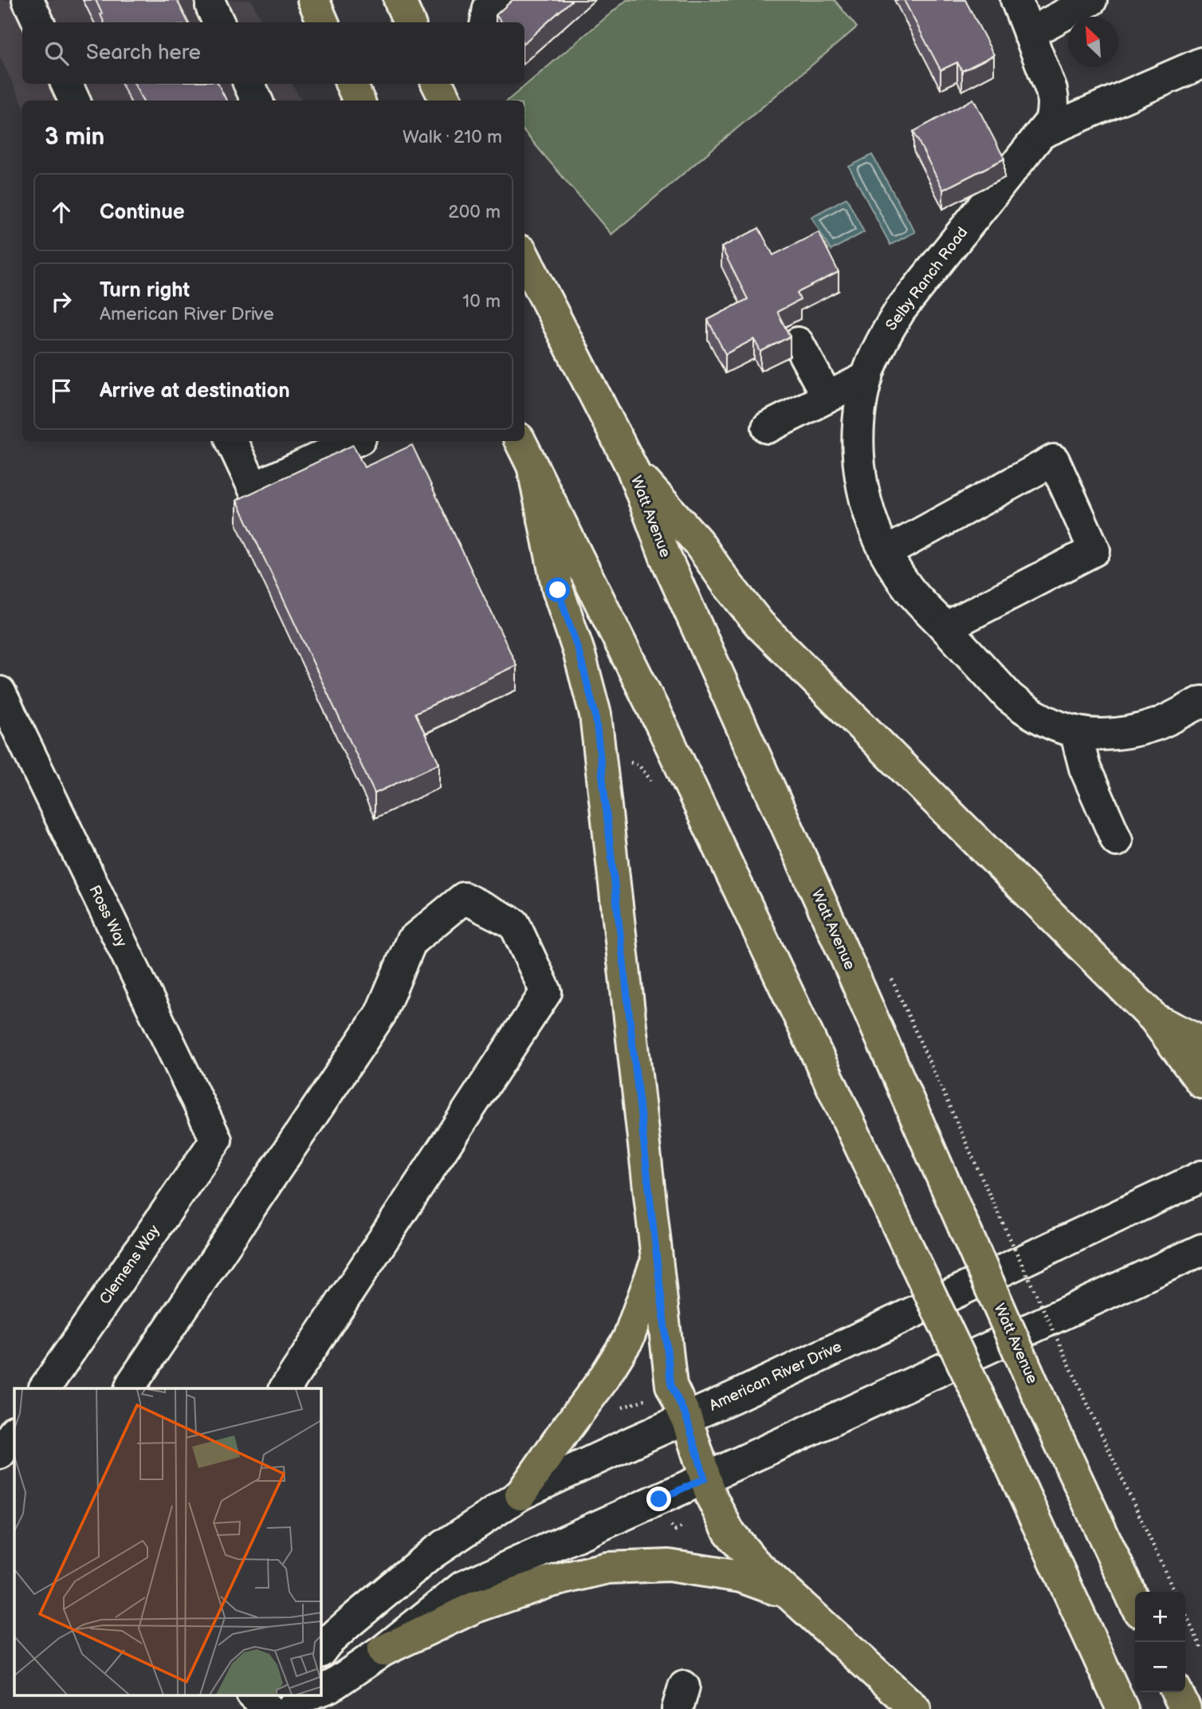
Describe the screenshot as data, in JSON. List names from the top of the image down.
{
  "streets": {
    "main road": ["Watt Avenue"],
    "street": [
      "Selby Ranch Road",
      "Ross Way",
      "Clemens Way",
      "American River Drive"
    ]
  },
  "crossings": [
    ["Ross Way", "Clemens Way"]
  ],
  "north": "top left",
  "page": {
    "search": "Search here",
    "heading": ["3 min", "Walk · 210 m"],
    "list": [
      ["Continue", "200 m"],
      ["Turn right", "American River Drive", "10 m"],
      "Arrive at destination"
    ],
    "map_buttons": ["+", "−"]
  }
}
